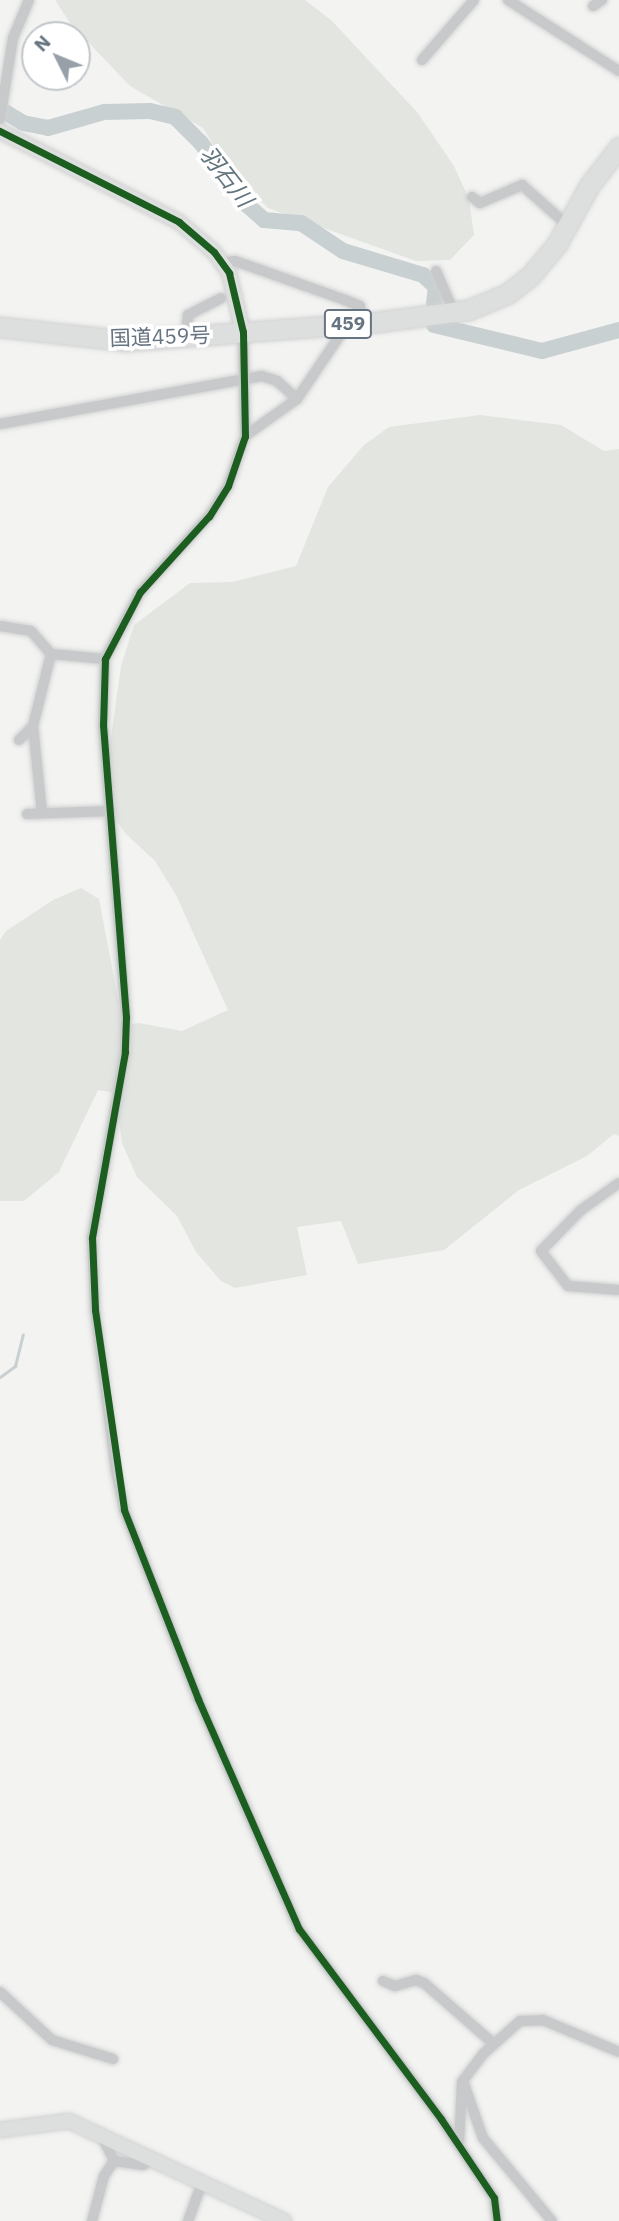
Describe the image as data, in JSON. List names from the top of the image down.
{
  "streets": {
    "highway": ["459", "国道459号"]
  },
  "water": ["羽石川"],
  "north": "top left"
}
